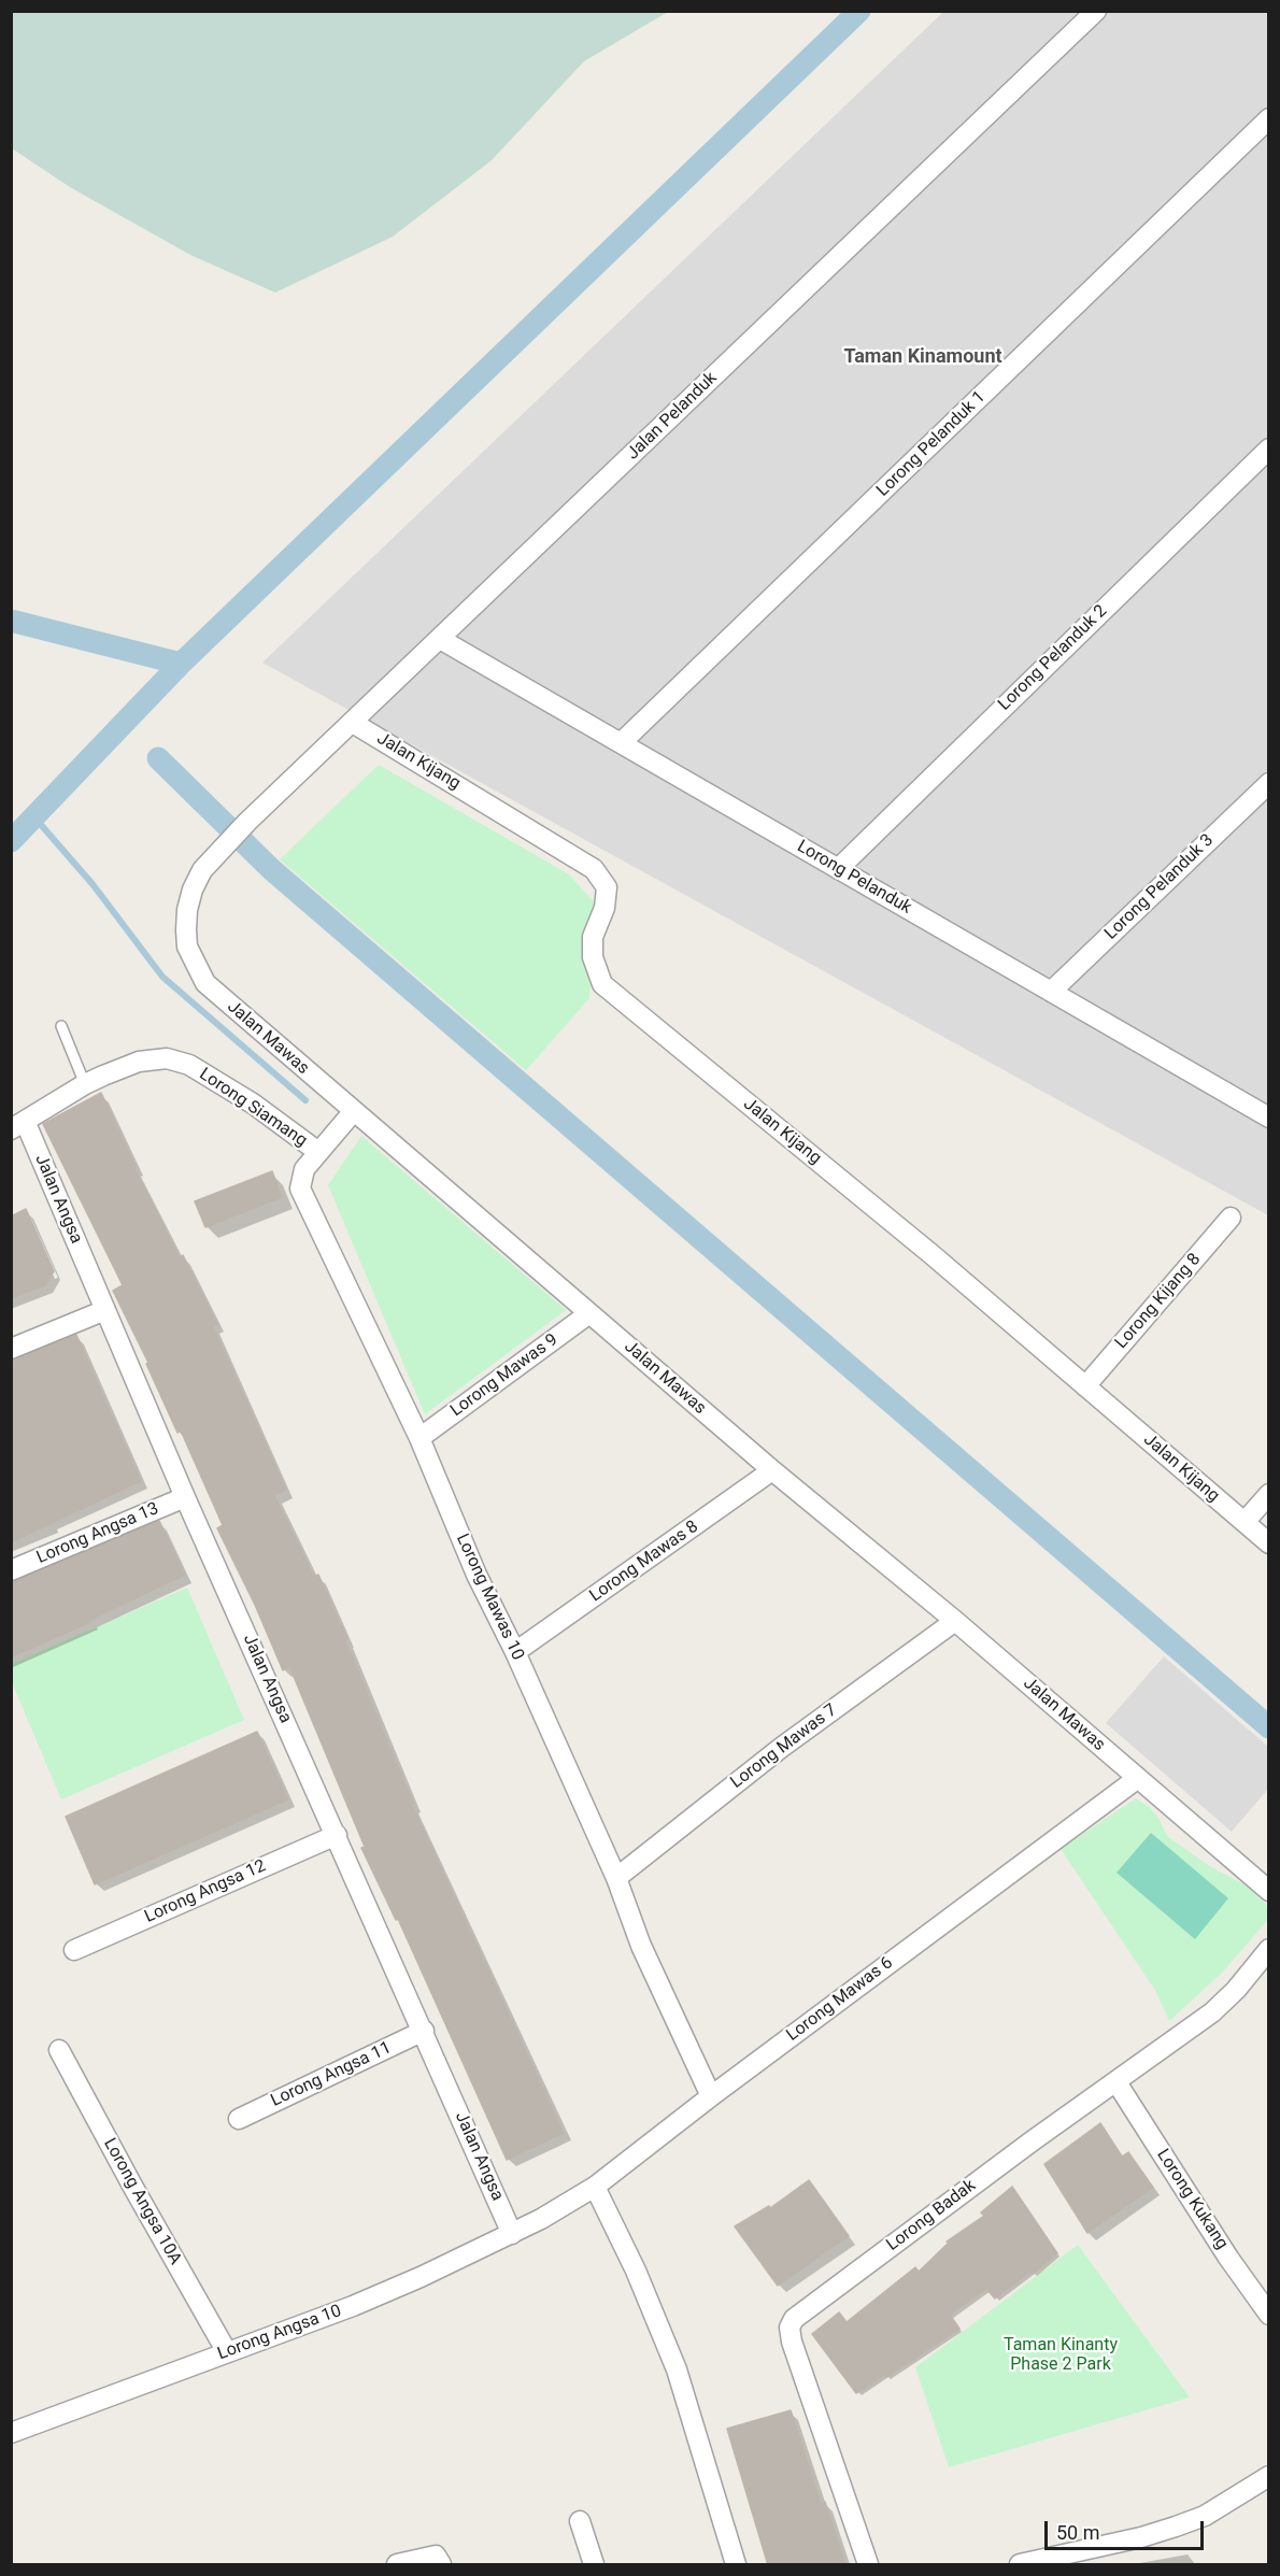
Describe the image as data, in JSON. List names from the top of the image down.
{
  "streets": {
    "street": [
      "Jalan Pelanduk",
      "Lorong Pelanduk 1",
      "Lorong Pelanduk 2",
      "Jalan Kijang",
      "Lorong Pelanduk",
      "Lorong Pelanduk 3",
      "Jalan Mawas",
      "Lorong Siamang",
      "Jalan Angsa",
      "Lorong Kijang 8",
      "Lorong Mawas 9",
      "Lorong Angsa 13",
      "Lorong Mawas 8",
      "Lorong Mawas 10",
      "Lorong Mawas 7",
      "Lorong Angsa 12",
      "Lorong Mawas 6",
      "Lorong Angsa 11",
      "Lorong Kukang",
      "Lorong Angsa 10A",
      "Lorong Badak",
      "Lorong Angsa 10"
    ]
  },
  "crossings": [
    ["Jalan Pelanduk", "Jalan Kijang"],
    ["Jalan Pelanduk", "Lorong Pelanduk"],
    ["Jalan Pelanduk", "Jalan Mawas"],
    ["Lorong Pelanduk 1", "Lorong Pelanduk"],
    ["Lorong Pelanduk 2", "Lorong Pelanduk"],
    ["Jalan Kijang", "Lorong Kijang 8"],
    ["Lorong Pelanduk", "Lorong Pelanduk 3"],
    ["Jalan Mawas", "Lorong Mawas 9"],
    ["Jalan Mawas", "Lorong Mawas 8"],
    ["Jalan Mawas", "Lorong Mawas 10"],
    ["Jalan Mawas", "Lorong Mawas 7"],
    ["Jalan Mawas", "Lorong Mawas 6"],
    ["Lorong Siamang", "Jalan Angsa"],
    ["Lorong Siamang", "Lorong Mawas 10"],
    ["Jalan Angsa", "Lorong Angsa 13"],
    ["Jalan Angsa", "Lorong Angsa 12"],
    ["Jalan Angsa", "Lorong Angsa 11"],
    ["Jalan Angsa", "Lorong Angsa 10"],
    ["Lorong Mawas 9", "Lorong Mawas 10"],
    ["Lorong Mawas 8", "Lorong Mawas 10"],
    ["Lorong Mawas 10", "Lorong Mawas 7"],
    ["Lorong Mawas 10", "Lorong Mawas 6"],
    ["Lorong Mawas 6", "Lorong Angsa 10"],
    ["Lorong Kukang", "Lorong Badak"],
    ["Lorong Angsa 10A", "Lorong Angsa 10"]
  ],
  "districts": ["Taman Kinamount"],
  "parks": ["Taman Kinanty Phase 2 Park"],
  "scale_bar": "50 m"
}
